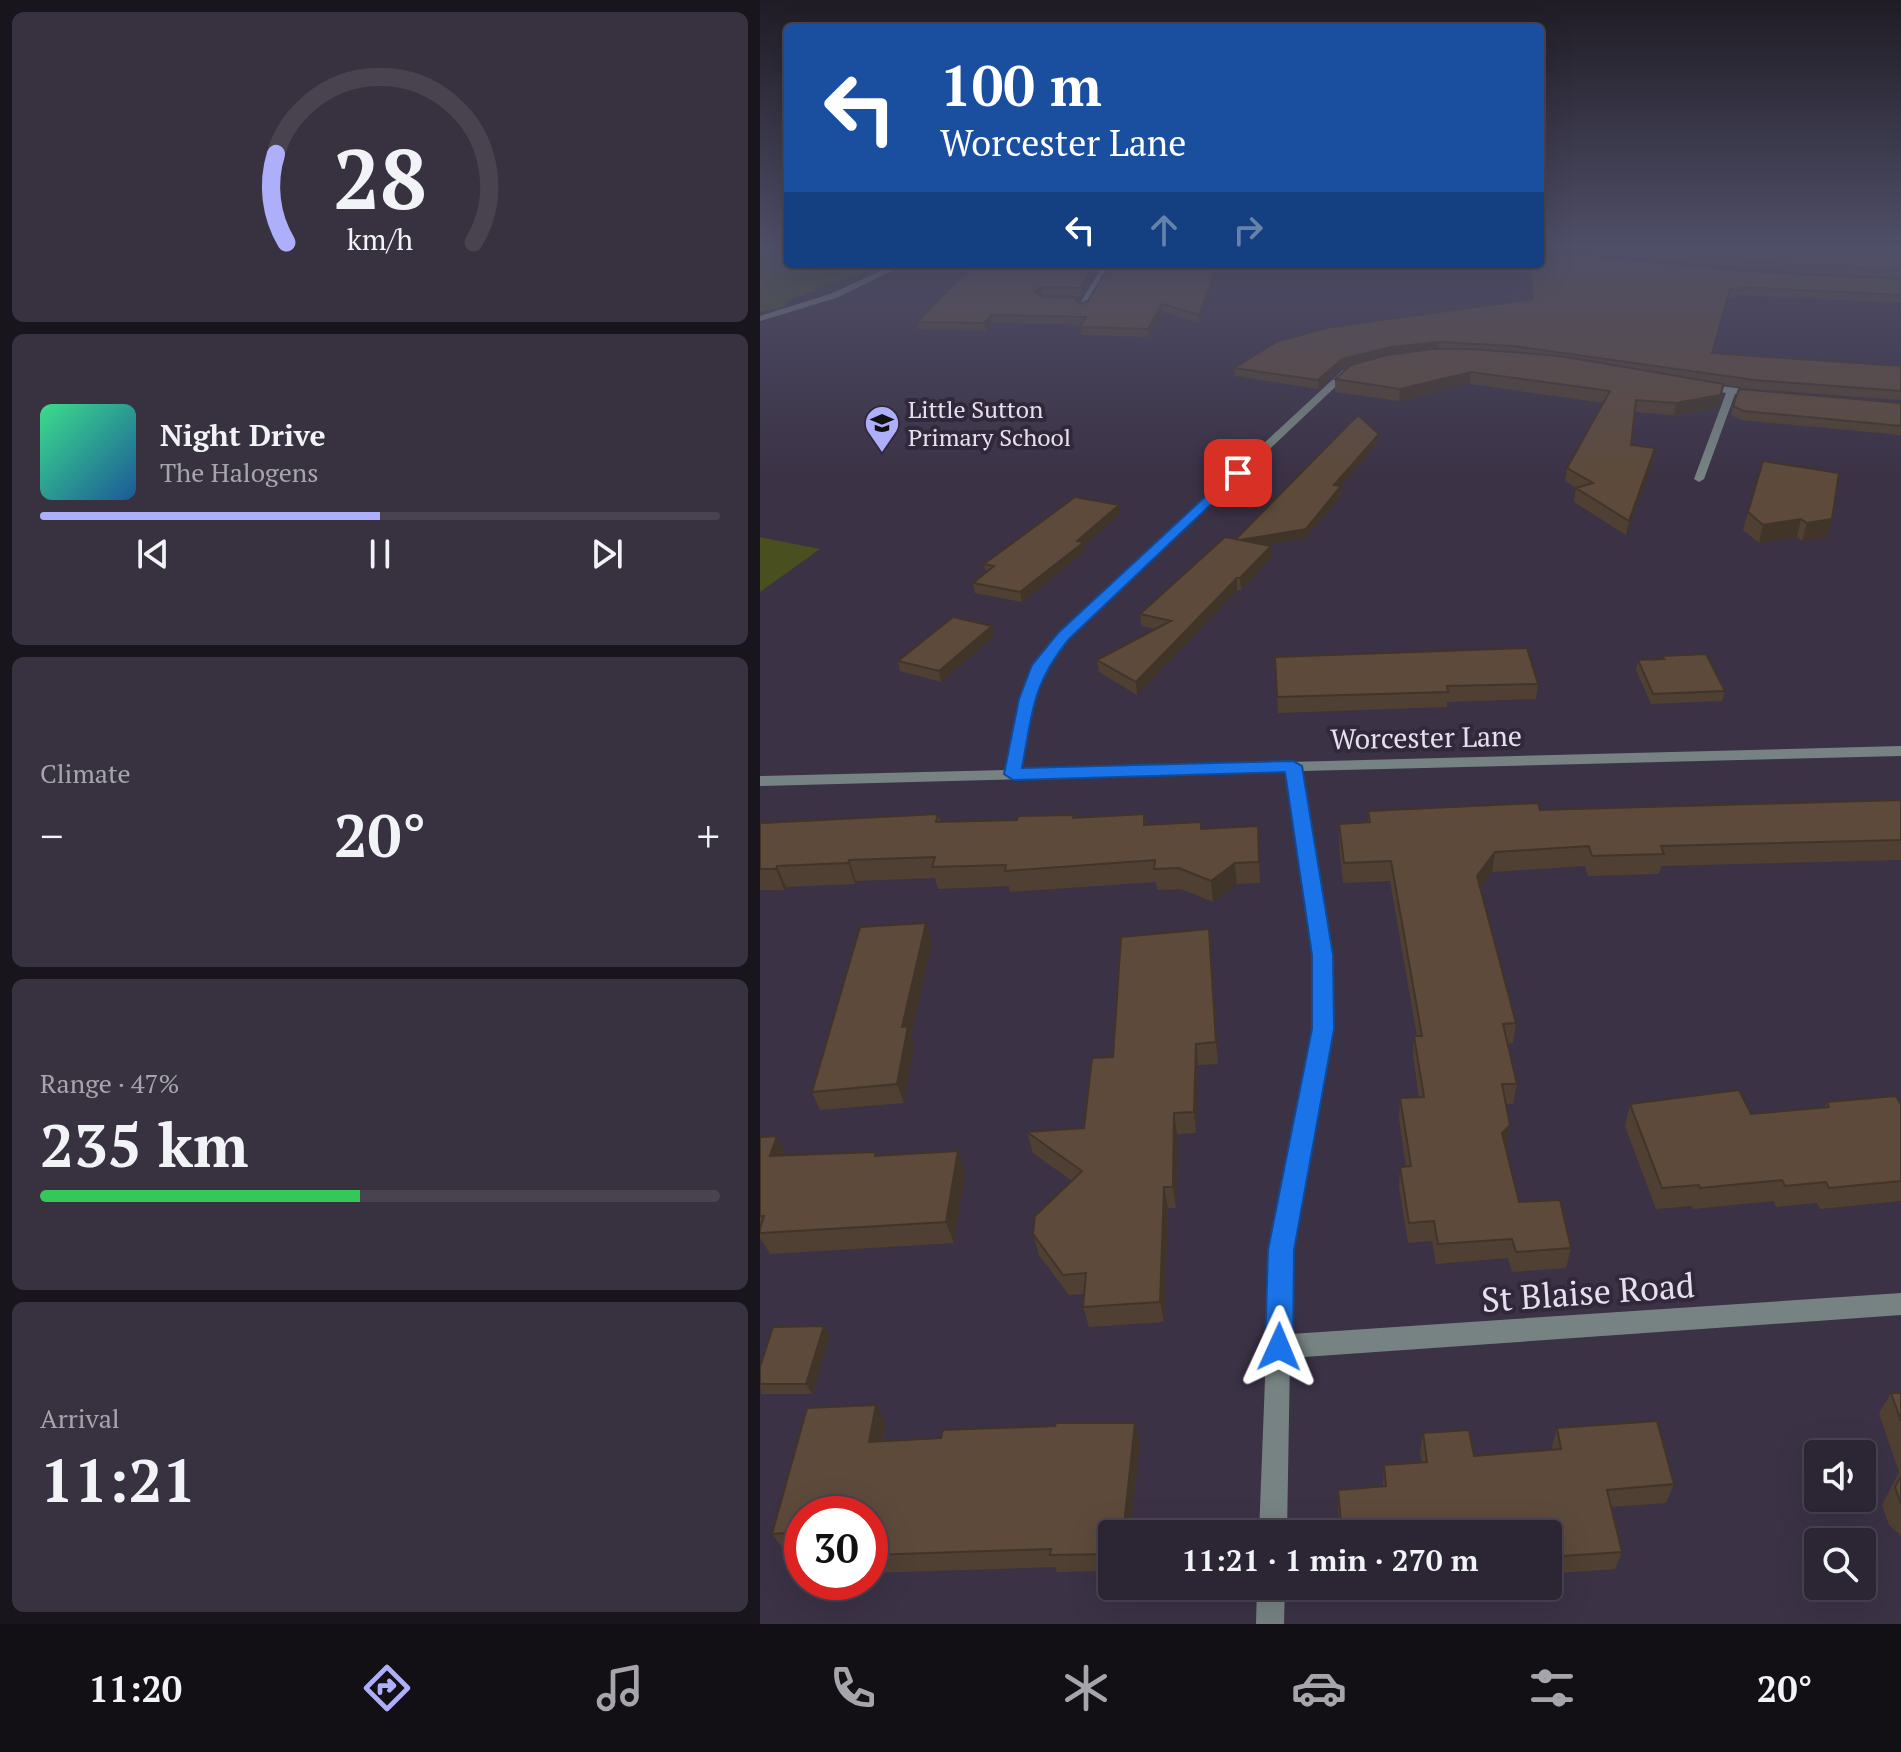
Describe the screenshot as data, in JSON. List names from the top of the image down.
{
  "streets": {
    "street": ["Worcester Lane", "St Blaise Road"]
  },
  "places": {
    "school or university": ["Little Sutton Primary School"]
  },
  "page": {
    "turn": ["100 m", "Worcester Lane"],
    "song": ["Night Drive", "The Halogens"],
    "tile": [
      "Climate",
      ["Range · 47%", "235 km"],
      ["Arrival", "11:21"]
    ],
    "heat": ["−", "20°", "+"],
    "limit": "30",
    "trip": "11:21 · 1 min · 270 m",
    "tabs": ["11:20", "20°"],
    "gauge": ["28", "km/h"]
  }
}
